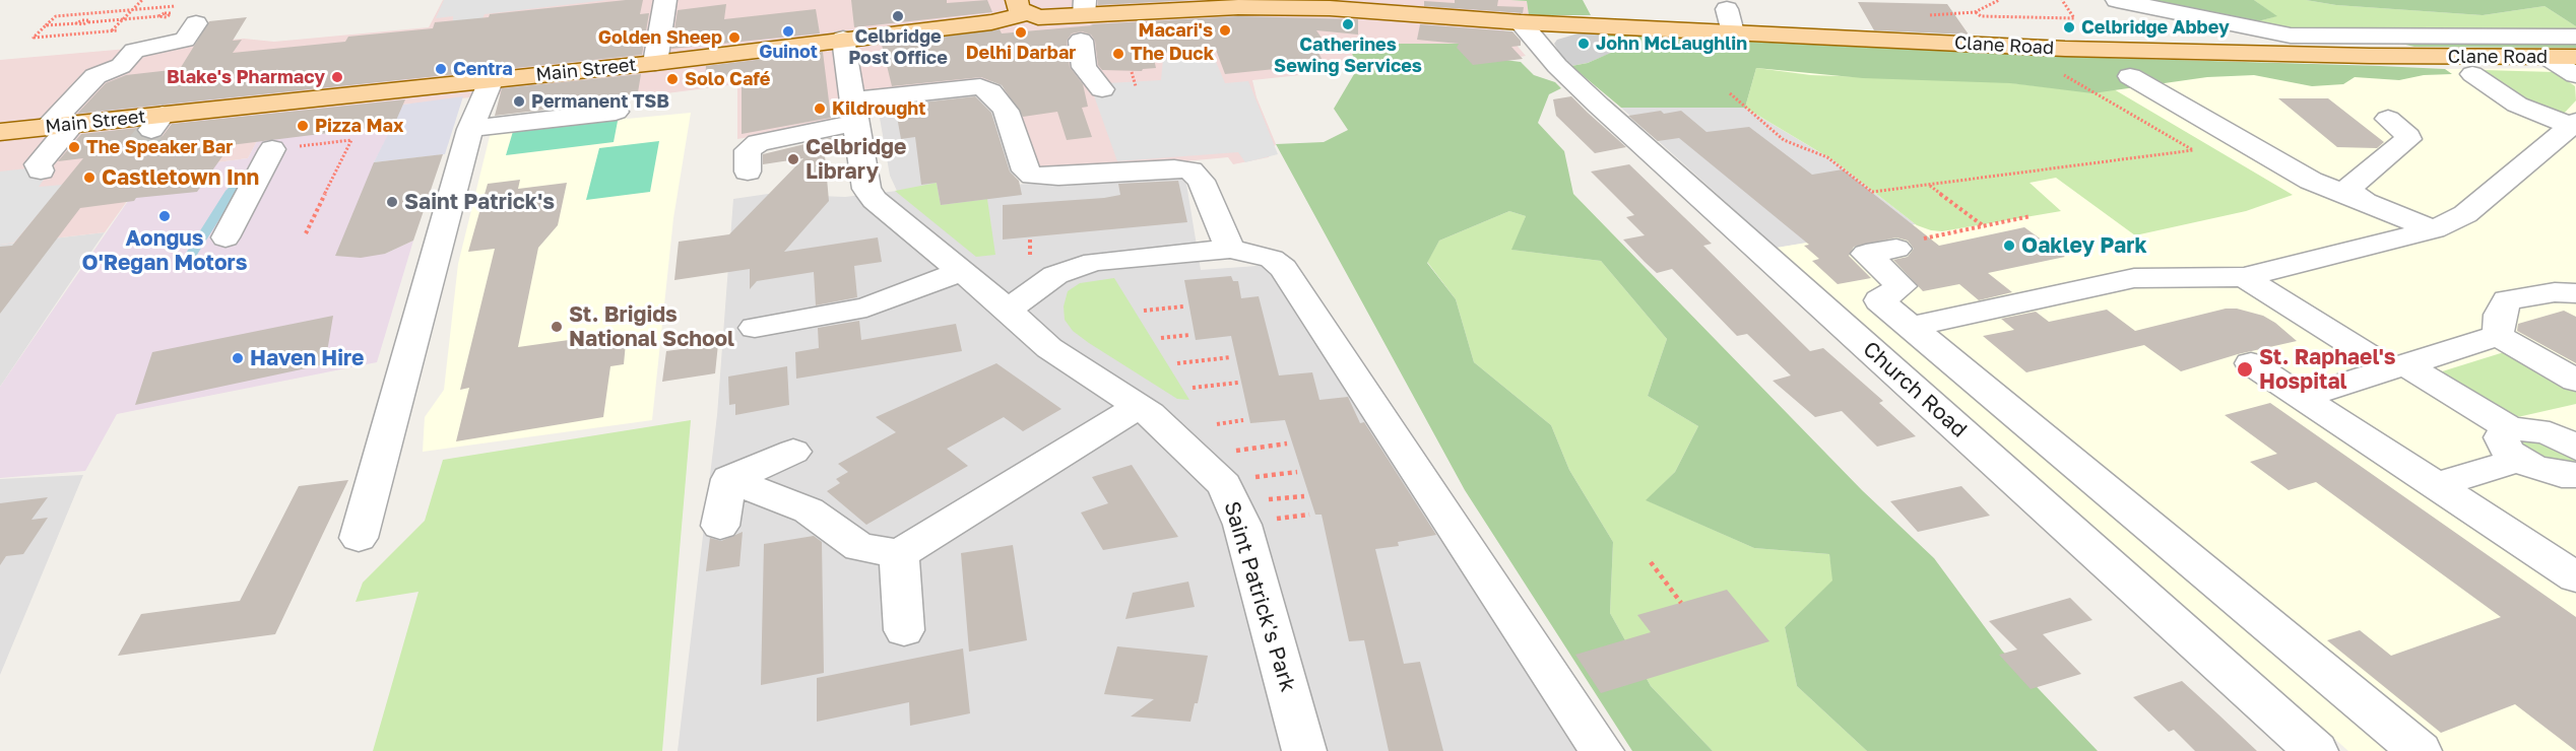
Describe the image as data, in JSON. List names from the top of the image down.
{
  "streets": {
    "main road": ["Clane Road", "Main Street"],
    "street": ["Church Road", "Saint Patrick's Park"]
  },
  "crossings": [
    ["Clane Road", "Main Street"],
    ["Clane Road", "Church Road"],
    ["Main Street", "Saint Patrick's Park"]
  ],
  "places": [
    "Celbridge Post Office",
    "Catherines Sewing Services",
    "Celbridge Abbey",
    "Macari's",
    "Guinot",
    "Delhi Darbar",
    "Golden Sheep",
    "John McLaughlin",
    "The Duck",
    "Centra",
    "Blake's Pharmacy",
    "Solo Café",
    "Permanent TSB",
    "Kildrought",
    "Pizza Max",
    "The Speaker Bar",
    "Celbridge Library",
    "Castletown Inn",
    "Saint Patrick's",
    "Aongus O'Regan Motors",
    "Oakley Park",
    "St. Brigids National School",
    "Haven Hire",
    "St. Raphael's Hospital"
  ]
}
